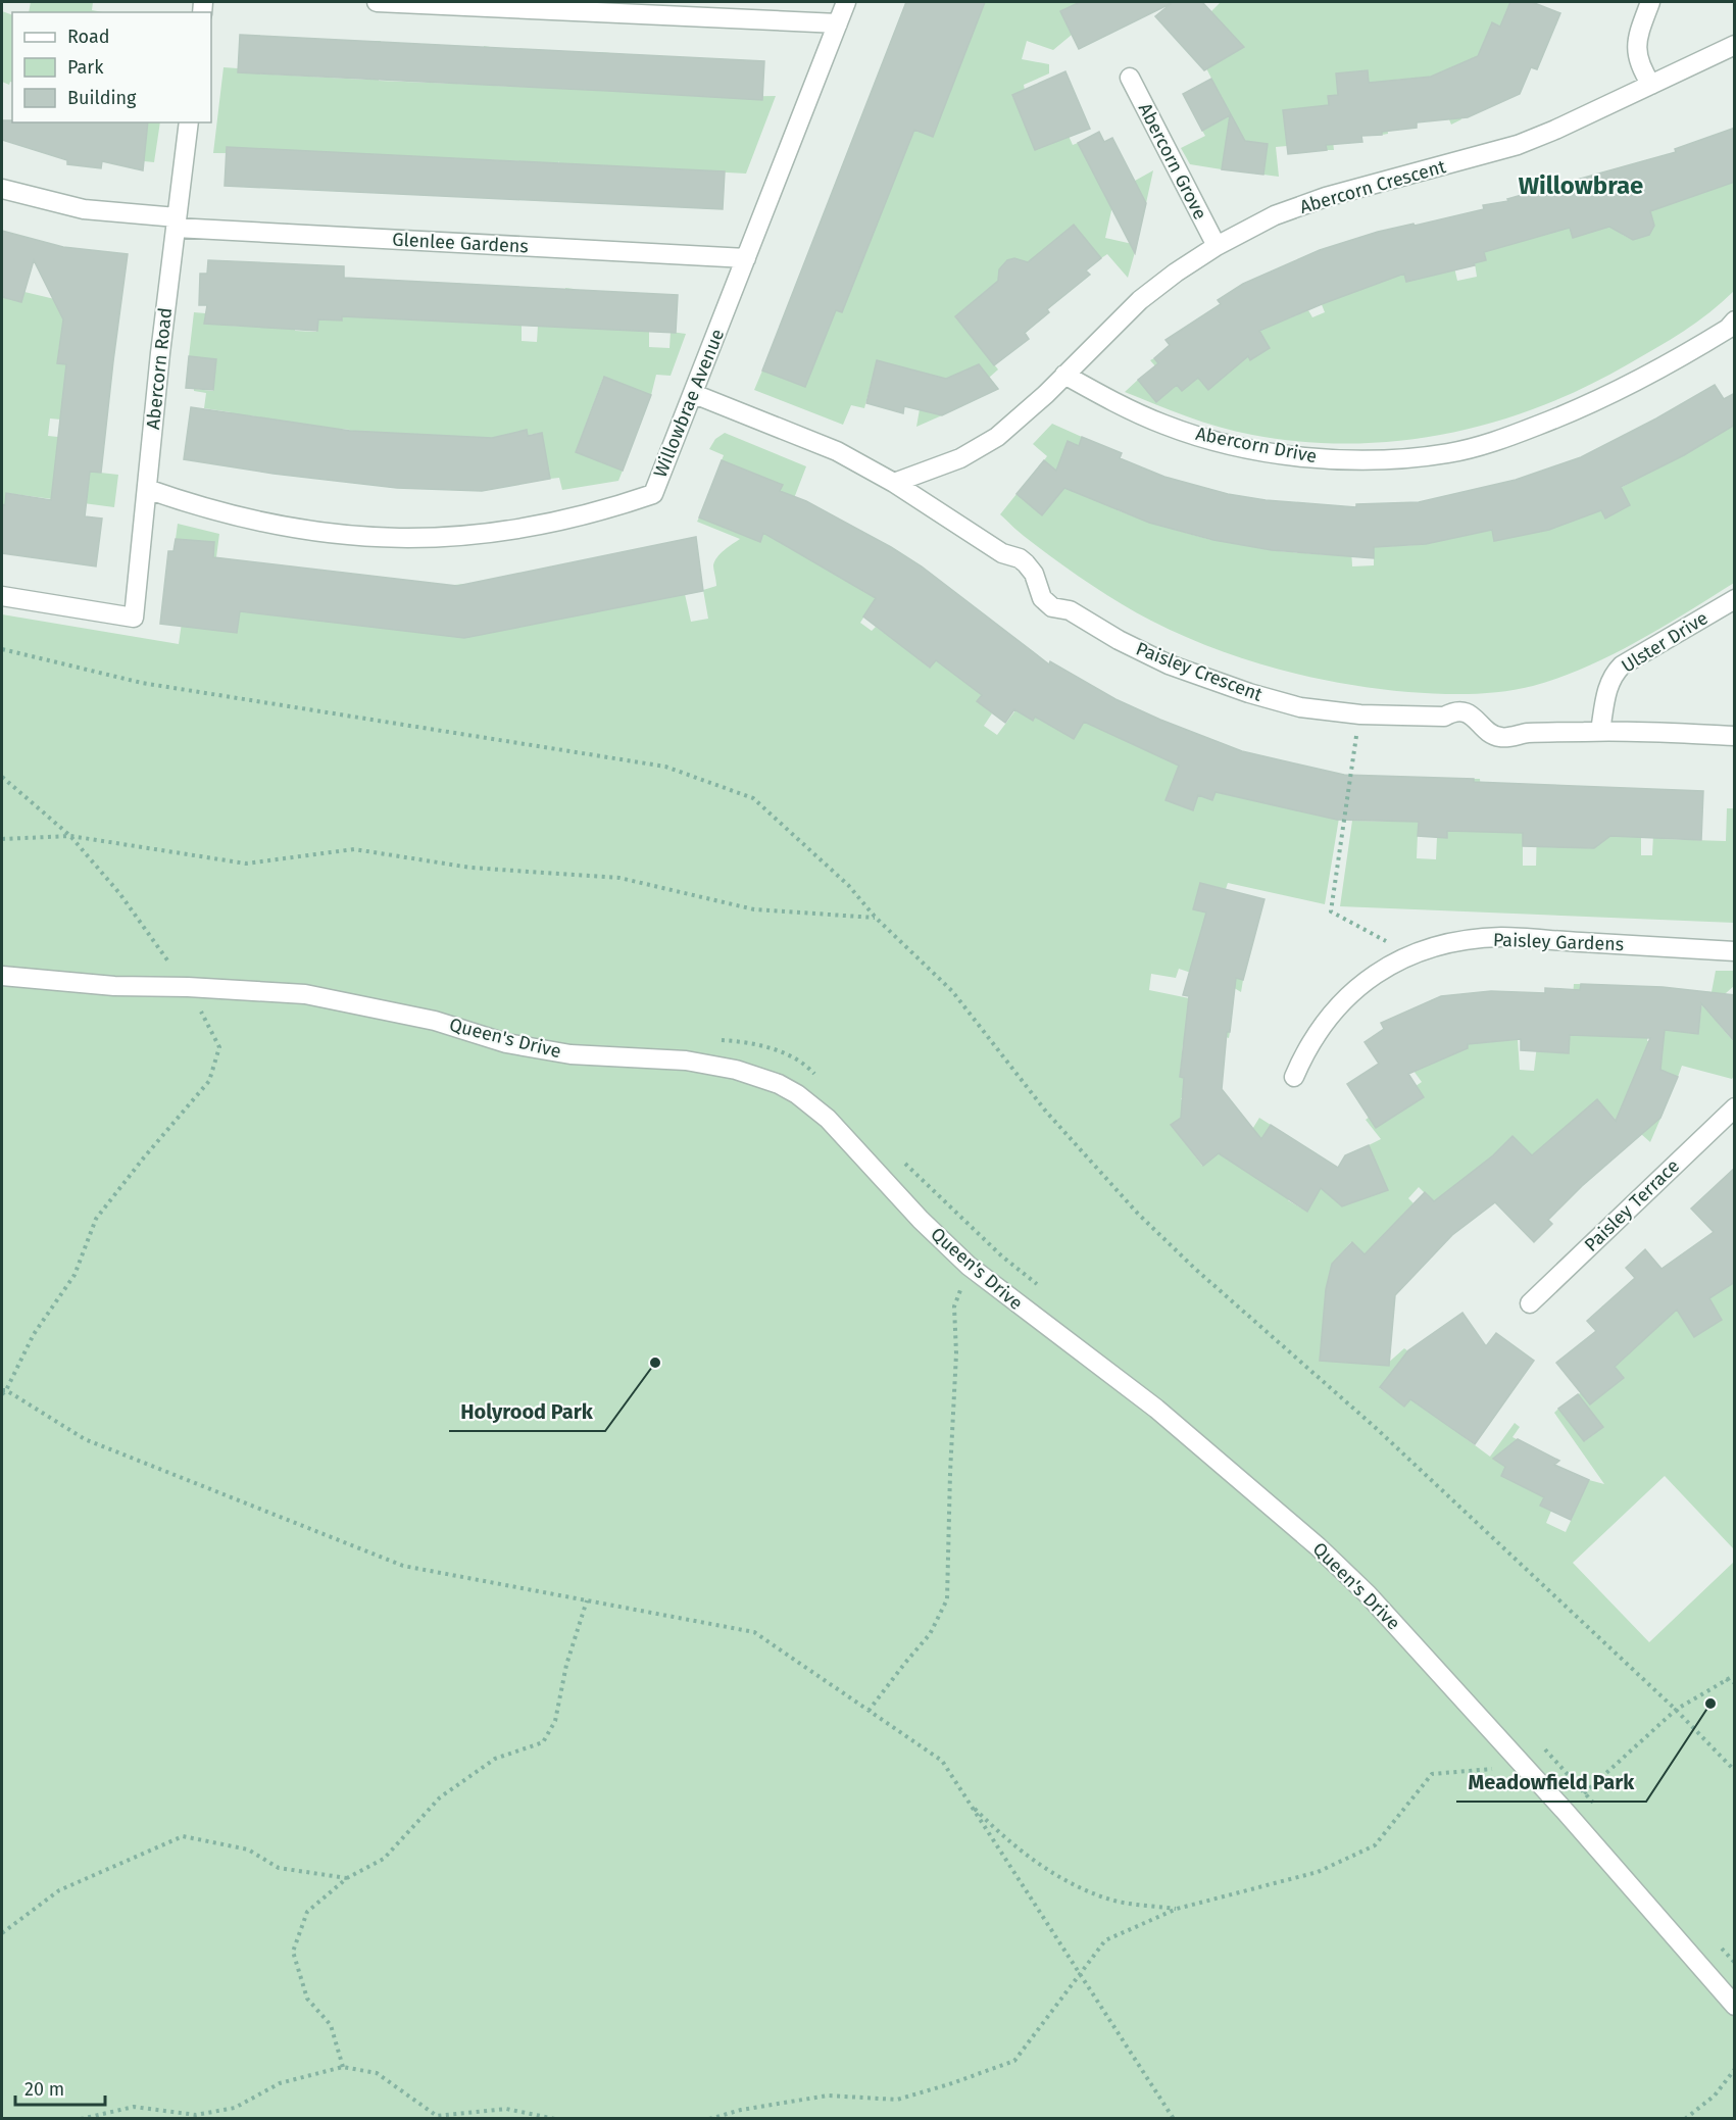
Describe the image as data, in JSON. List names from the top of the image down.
{
  "streets": {
    "street": [
      "Abercorn Grove",
      "Abercorn Crescent",
      "Glenlee Gardens",
      "Abercorn Road",
      "Willowbrae Avenue",
      "Abercorn Drive",
      "Ulster Drive",
      "Paisley Crescent",
      "Paisley Gardens",
      "Queen's Drive",
      "Paisley Terrace"
    ]
  },
  "crossings": [
    ["Abercorn Grove", "Abercorn Crescent"],
    ["Abercorn Crescent", "Abercorn Drive"],
    ["Abercorn Crescent", "Paisley Crescent"],
    ["Glenlee Gardens", "Abercorn Road"],
    ["Glenlee Gardens", "Willowbrae Avenue"],
    ["Abercorn Road", "Willowbrae Avenue"],
    ["Willowbrae Avenue", "Paisley Crescent"],
    ["Ulster Drive", "Paisley Crescent"]
  ],
  "districts": ["Willowbrae"],
  "places": ["Holyrood Park", "Meadowfield Park"],
  "legend": ["Road", "Park", "Building"],
  "scale_bar": "20 m"
}
